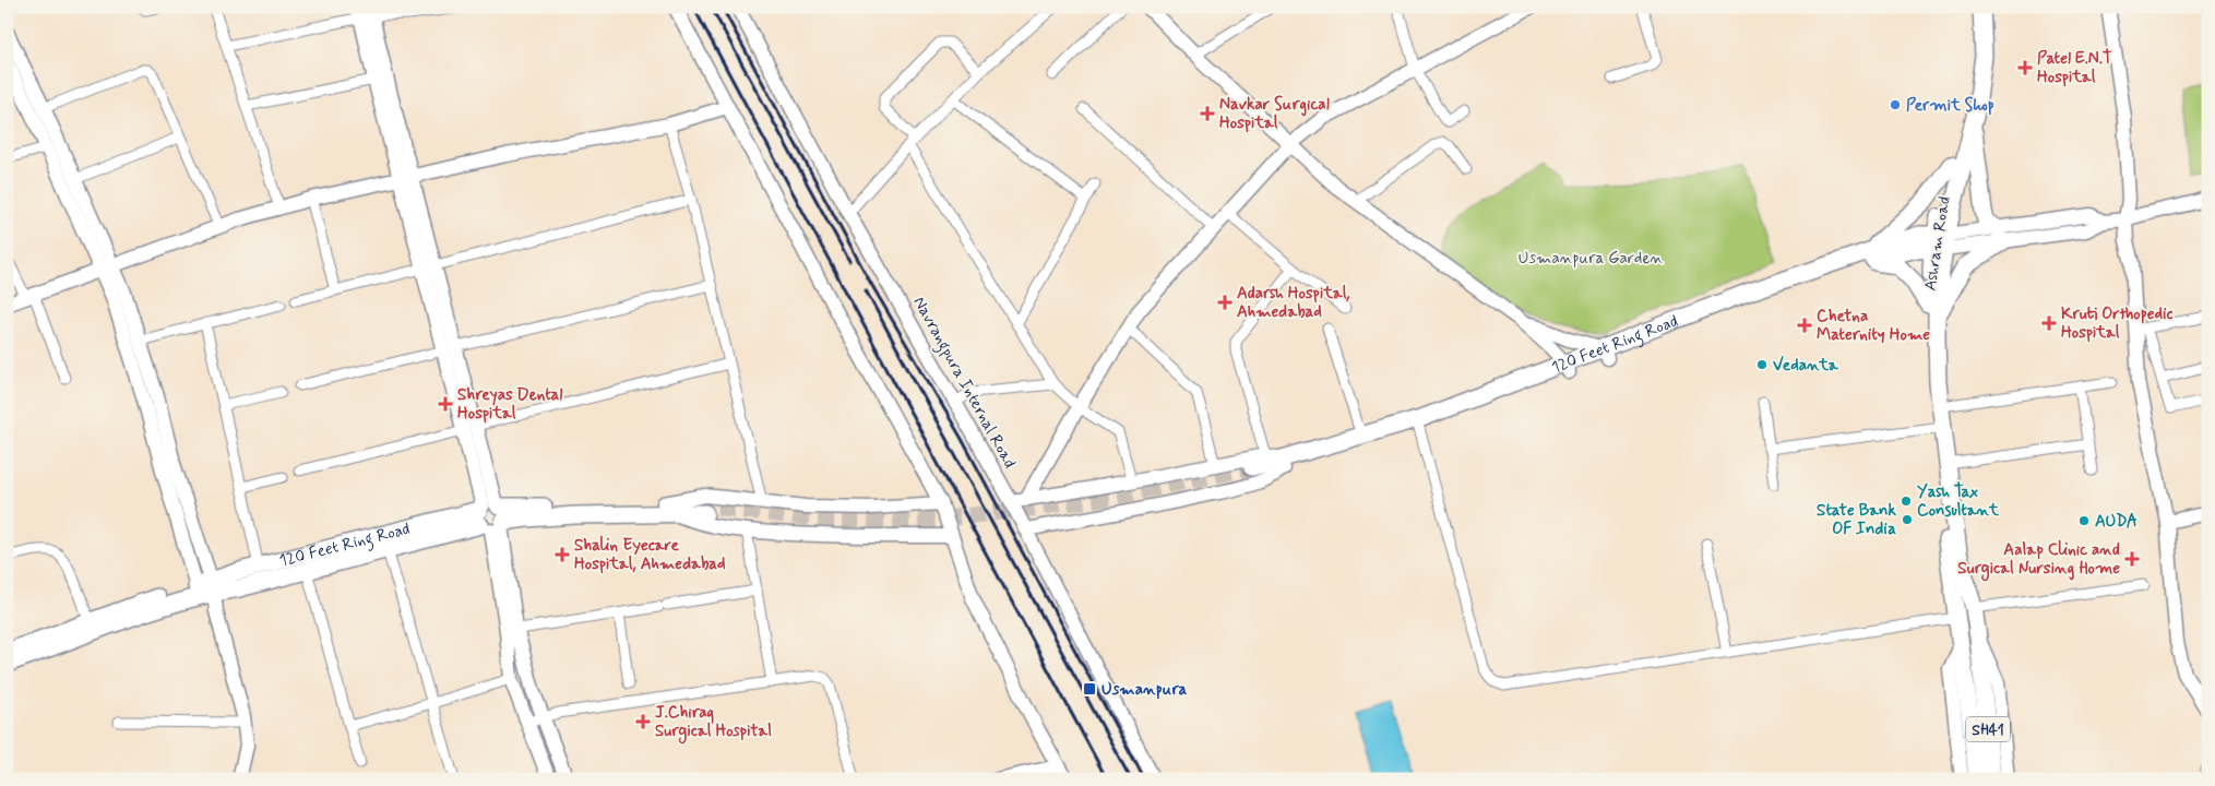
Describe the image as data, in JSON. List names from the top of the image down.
{
  "streets": {
    "main road": ["Ashram Road", "120 Feet Ring Road", "SH41"],
    "street": ["Navrangpura Internal Road"]
  },
  "crossings": [
    ["Ashram Road", "120 Feet Ring Road"],
    ["Ashram Road", "SH41"]
  ],
  "parks": ["Usmanpura Garden"],
  "places": {
    "health": [
      "Patel E.N.T Hospital",
      "Navkar Surgical Hospital",
      "Adarsh Hospital, Ahmedabad",
      "Kruti Orthopedic Hospital",
      "Chetna Maternity Home",
      "Shreyas Dental Hospital",
      "Shalin Eyecare Hospital, Ahmedabad",
      "Aalap Clinic and Surgical Nursing Home",
      "J.Chirag Surgical Hospital"
    ],
    "other": [
      "Permit Shop",
      "Vedanta",
      "Yash Tax Consultant",
      "State Bank OF India",
      "AUDA"
    ],
    "transit": ["Usmanpura"]
  }
}
